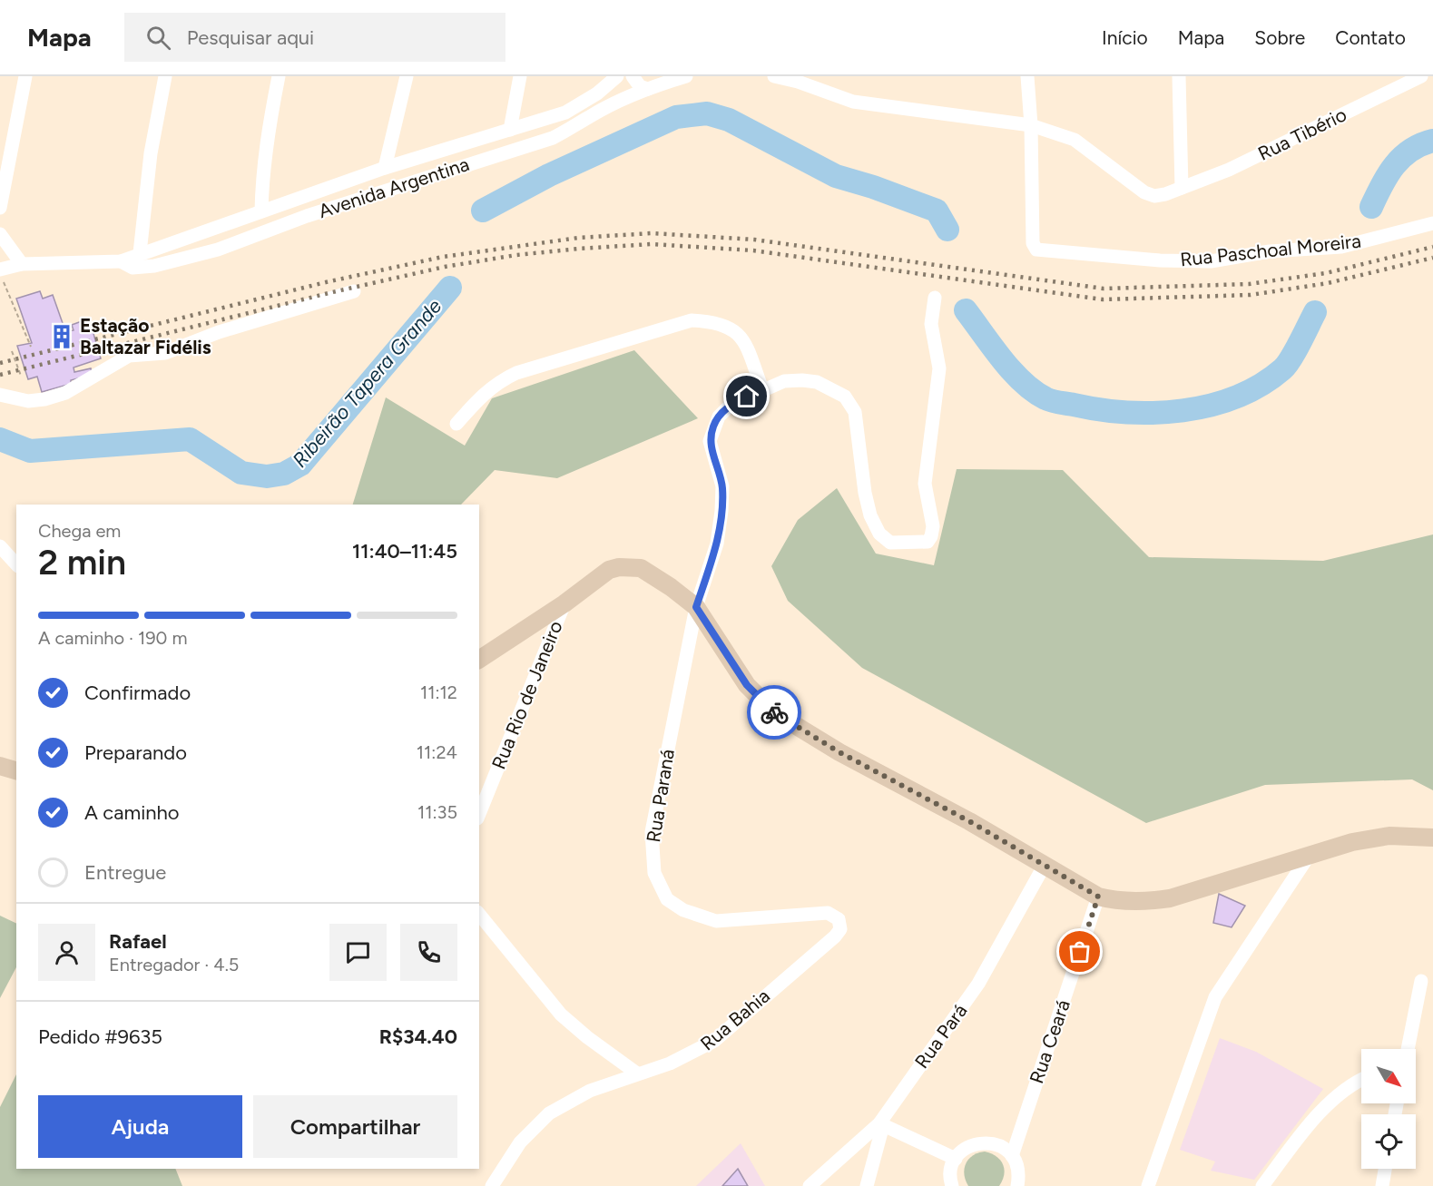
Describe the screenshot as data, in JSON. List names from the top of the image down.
{
  "streets": {
    "street": [
      "Rua Tibério",
      "Avenida Argentina",
      "Rua Paschoal Moreira",
      "Rua Rio de Janeiro",
      "Rua Paraná",
      "Rua Bahia",
      "Rua Pará",
      "Rua Ceará"
    ]
  },
  "crossings": [
    ["Rua Tibério", "Rua Paschoal Moreira"],
    ["Rua Paraná", "Rua Bahia"]
  ],
  "water": ["Ribeirão Tapera Grande"],
  "places": {
    "building": ["Estação Baltazar Fidélis"]
  },
  "north": "bottom right",
  "page": {
    "header": "Mapa",
    "search": "Pesquisar aqui",
    "nav": [
      "Início",
      "Mapa",
      "Sobre",
      "Contato"
    ],
    "heading": ["2 min", "Chega em", "11:40–11:45"],
    "panel": [
      "Rafael",
      "Entregador · 4.5",
      "Pedido #9635",
      "R$34.40"
    ],
    "bar": "A caminho · 190 m",
    "list": [
      ["Confirmado", "11:12"],
      ["Preparando", "11:24"],
      ["A caminho", "11:35"],
      "Entregue"
    ],
    "buttons": ["Ajuda", "Compartilhar"]
  }
}
